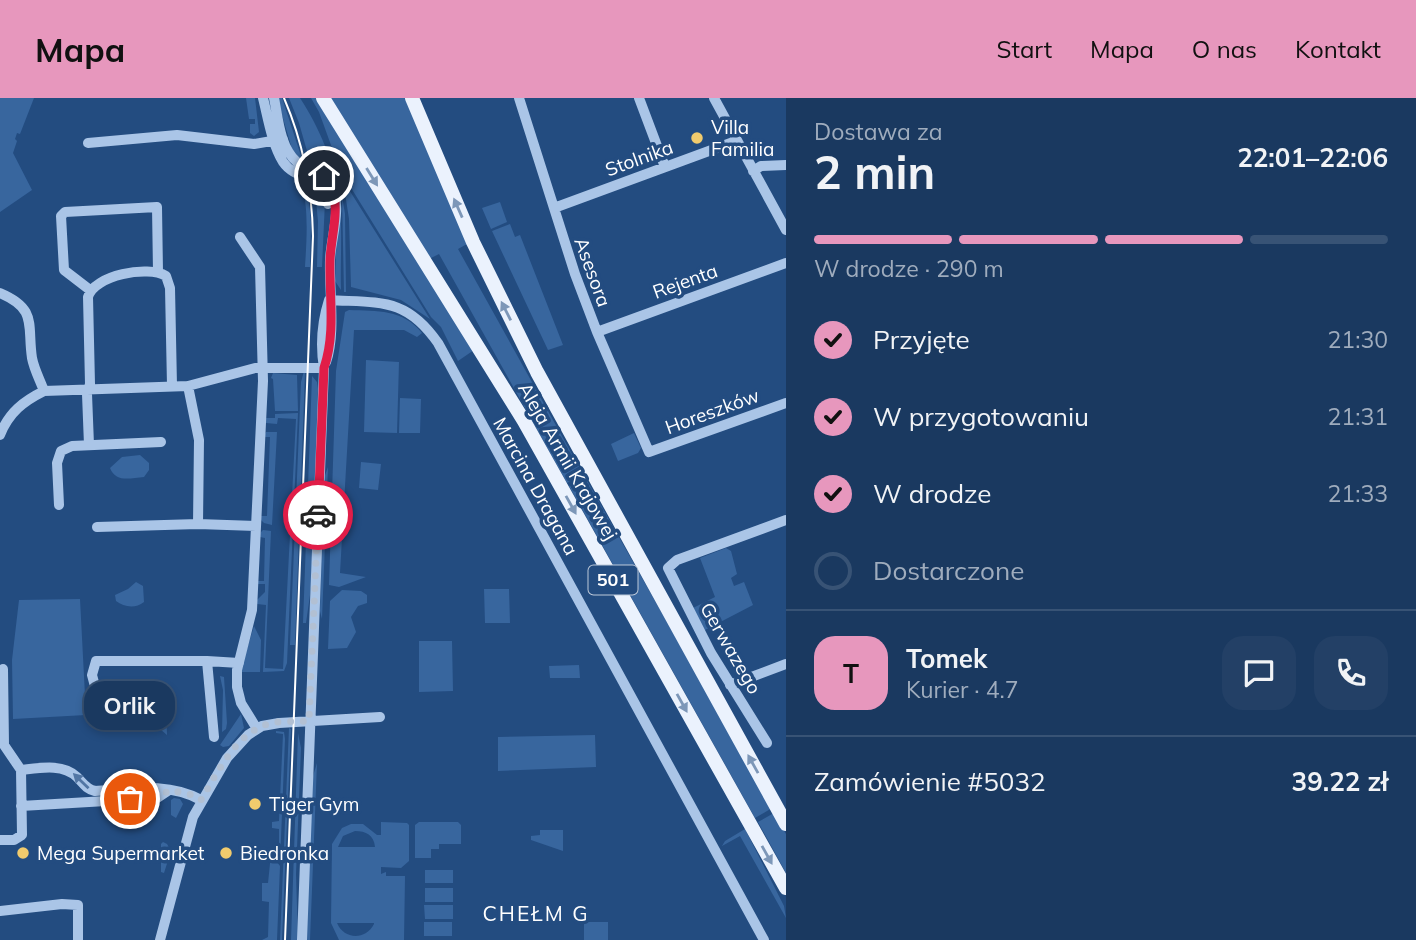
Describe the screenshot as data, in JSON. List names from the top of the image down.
{
  "streets": {
    "main road": ["Aleja Armii Krajowej", "501"],
    "street": [
      "Stolnika",
      "Asesora",
      "Rejenta",
      "Horeszków",
      "Marcina Dragana",
      "Gerwazego"
    ]
  },
  "crossings": [
    ["Stolnika", "Asesora"],
    ["Asesora", "Rejenta"],
    ["Asesora", "Horeszków"]
  ],
  "districts": ["CHEŁM G"],
  "places": [
    "Villa Familia",
    "Orlik",
    "Tiger Gym",
    "Mega Supermarket",
    "Biedronka"
  ],
  "page": {
    "header": "Mapa",
    "nav": [
      "Start",
      "Mapa",
      "O nas",
      "Kontakt"
    ],
    "heading": ["2 min", "Dostawa za", "22:01–22:06"],
    "panel": [
      "Tomek",
      "Kurier · 4.7",
      "Zamówienie #5032",
      "39.22 zł"
    ],
    "bar": "W drodze · 290 m",
    "list": [
      ["Przyjęte", "21:30"],
      ["W przygotowaniu", "21:31"],
      ["W drodze", "21:33"],
      "Dostarczone"
    ],
    "round": "T",
    "bubble": "Orlik"
  }
}
